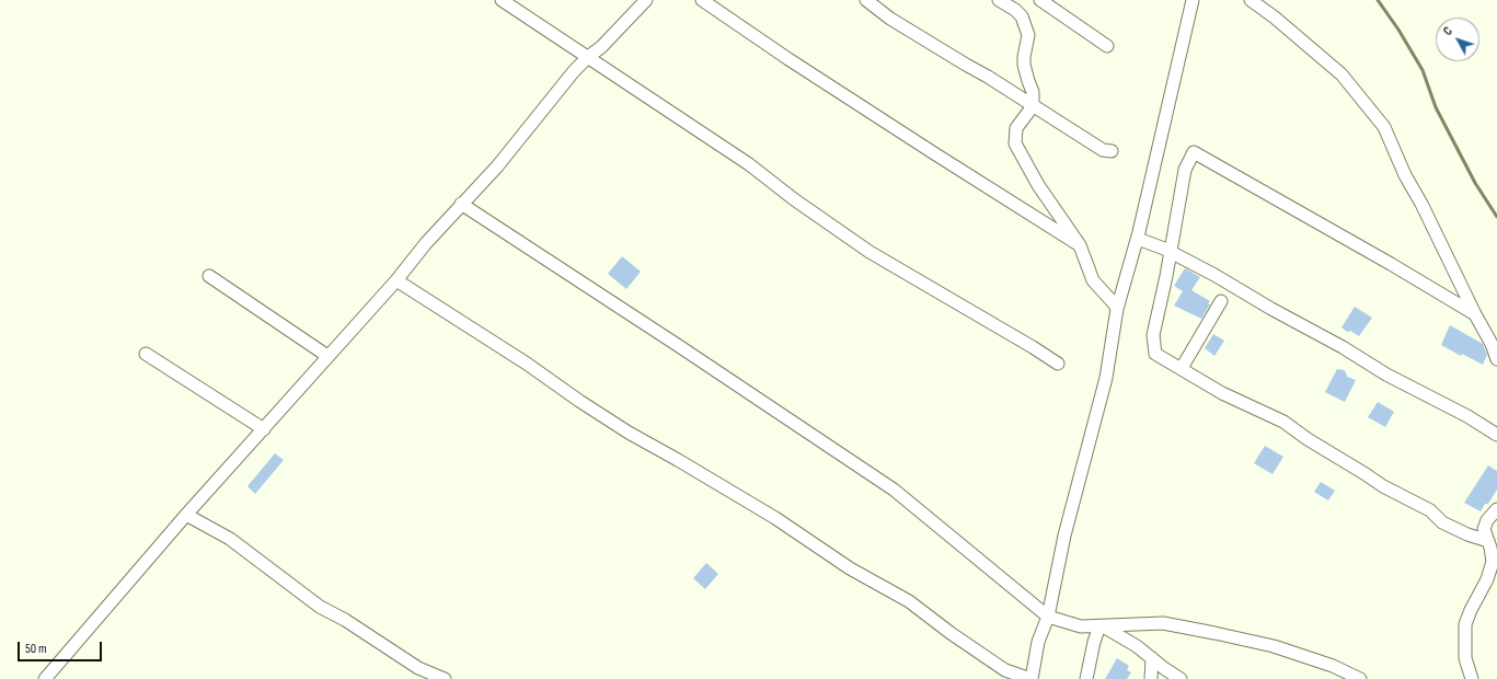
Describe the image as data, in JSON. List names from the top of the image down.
{
  "scale_bar": "50 m",
  "north": "top left"
}
